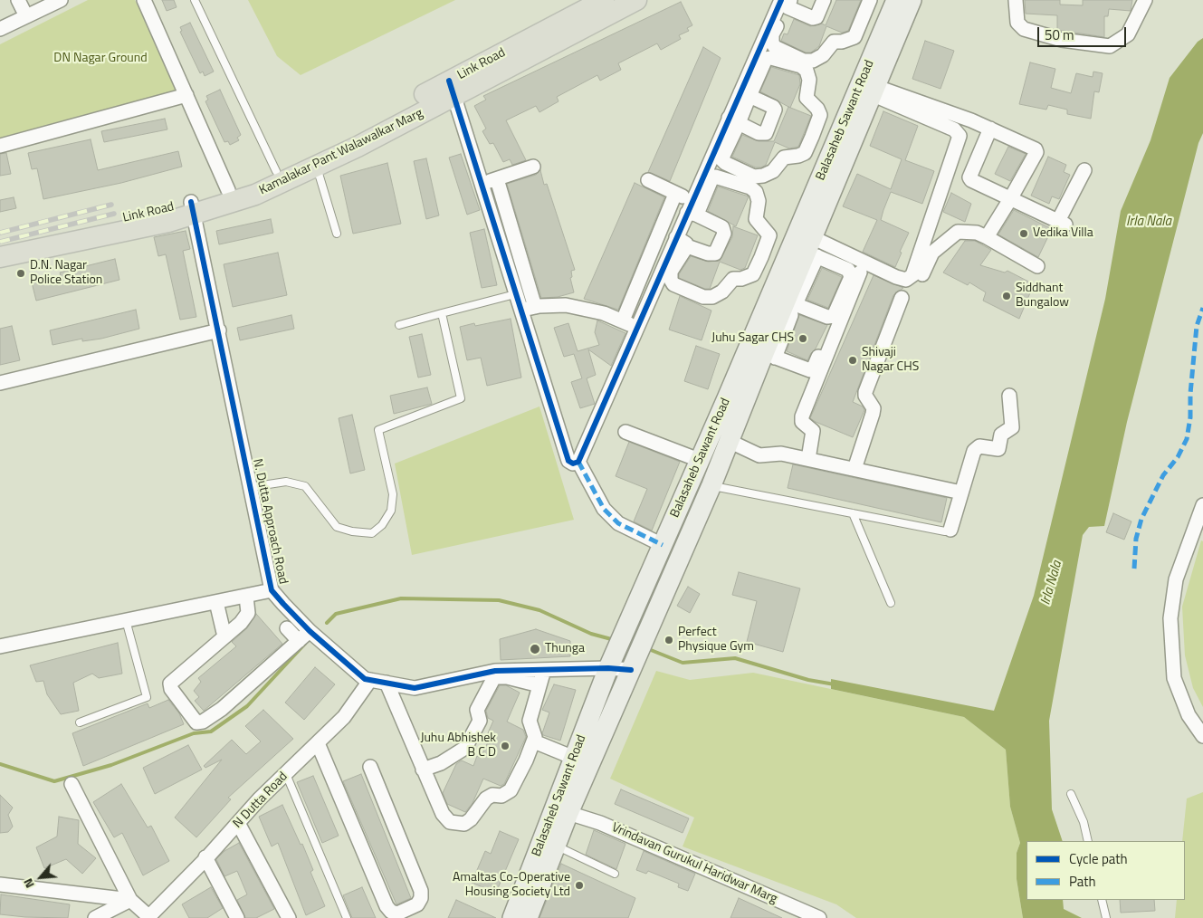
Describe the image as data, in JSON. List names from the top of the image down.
{
  "streets": {
    "main road": ["Link Road", "Balasaheb Sawant Road", "Kamalakar Pant Walawalkar Marg"],
    "street": ["N. Dutta Approach Road", "N Dutta Road", "Vrindavan Gurukul Haridwar Marg"]
  },
  "crossings": [
    ["Link Road", "Kamalakar Pant Walawalkar Marg"],
    ["Link Road", "N. Dutta Approach Road"],
    ["Balasaheb Sawant Road", "N. Dutta Approach Road"],
    ["Balasaheb Sawant Road", "Vrindavan Gurukul Haridwar Marg"],
    ["Kamalakar Pant Walawalkar Marg", "N. Dutta Approach Road"],
    ["N. Dutta Approach Road", "N Dutta Road"]
  ],
  "water": ["Irla Nala"],
  "parks": ["DN Nagar Ground"],
  "places": [
    "Vedika Villa",
    "D.N. Nagar Police Station",
    "Siddhant Bungalow",
    "Juhu Sagar CHS",
    "Shivaji Nagar CHS",
    "Perfect Physique Gym",
    "Thunga",
    "Juhu Abhishek B C D",
    "Amaltas Co-Operative Housing Society Ltd"
  ],
  "legend": ["Cycle path", "Path"],
  "scale_bar": "50 m",
  "north": "bottom left"
}
